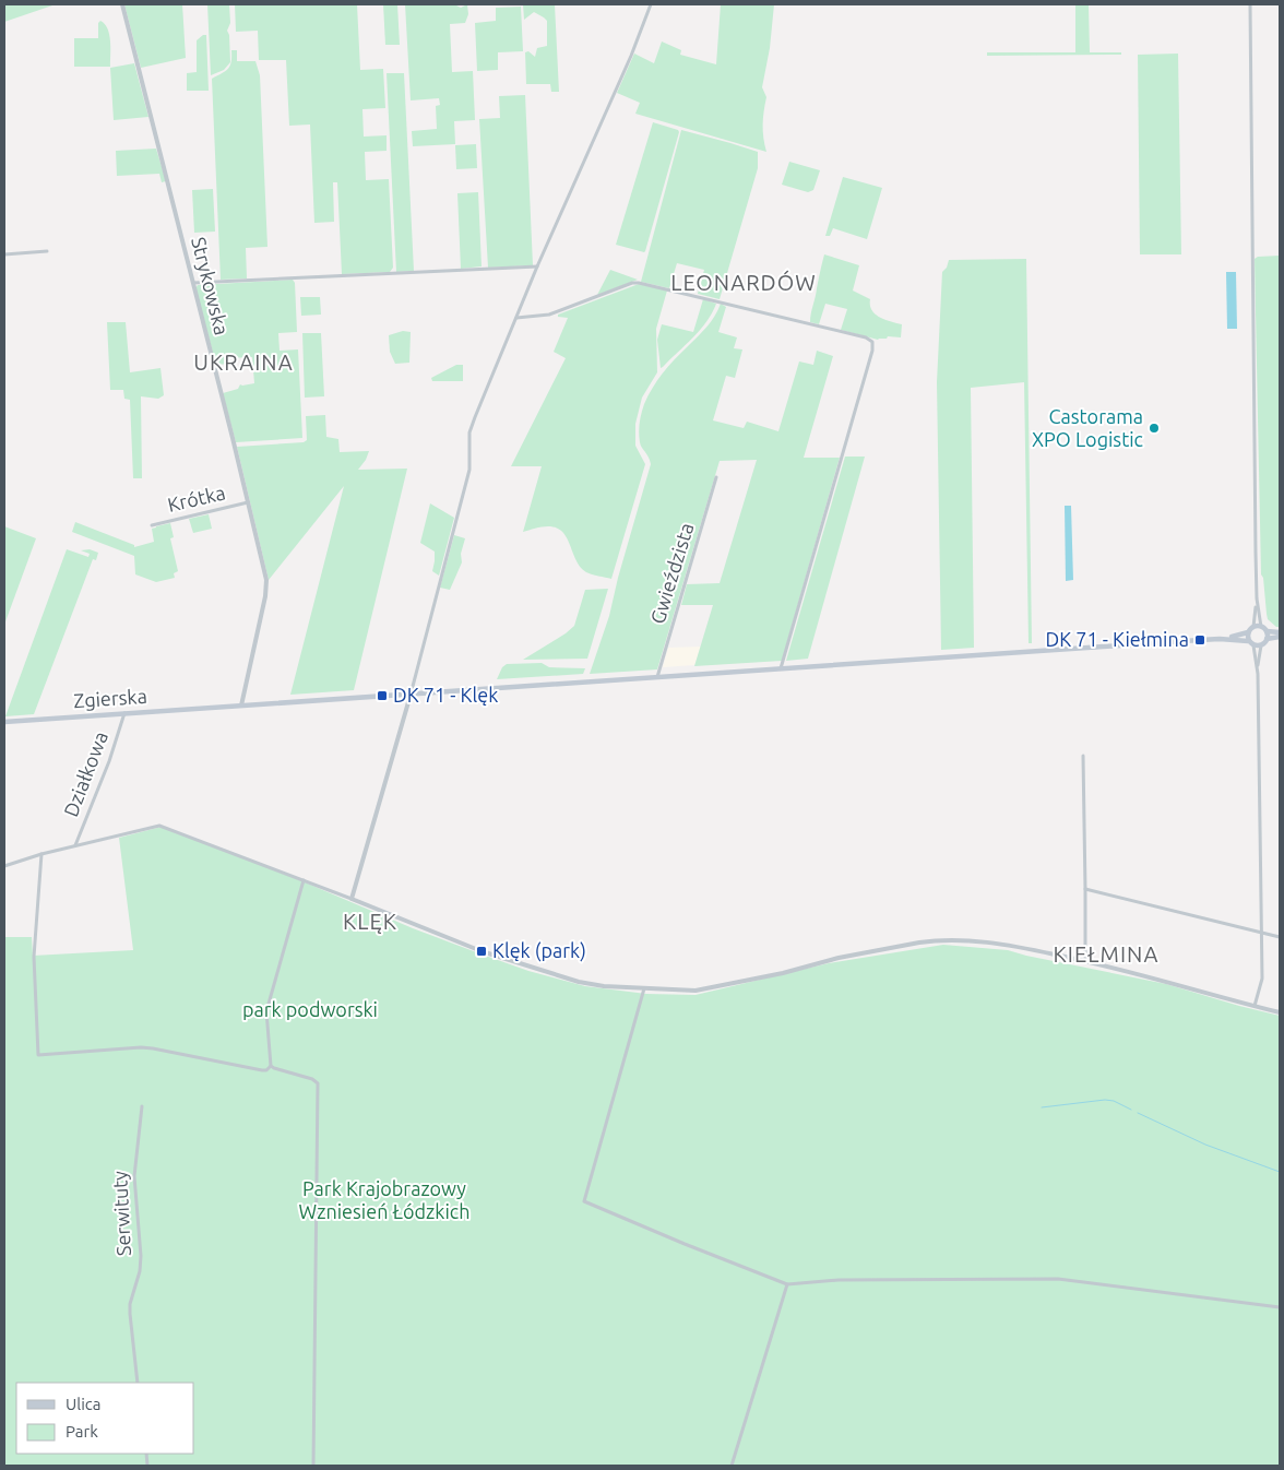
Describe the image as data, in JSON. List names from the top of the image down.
{
  "streets": {
    "main road": ["Zgierska"],
    "street": [
      "Strykowska",
      "Krótka",
      "Gwieździsta",
      "Działkowa",
      "Serwituty"
    ]
  },
  "crossings": [
    ["Strykowska", "Krótka"],
    ["Strykowska", "Zgierska"],
    ["Gwieździsta", "Zgierska"],
    ["Zgierska", "Działkowa"]
  ],
  "districts": [
    "LEONARDÓW",
    "UKRAINA",
    "KLĘK",
    "KIEŁMINA"
  ],
  "parks": ["park podworski", "Park Krajobrazowy Wzniesień Łódzkich"],
  "places": {
    "other": ["Castorama XPO Logistic"],
    "transit": ["DK 71 - Kiełmina", "DK 71 - Klęk", "Klęk (park)"]
  },
  "legend": ["Ulica", "Park"]
}
